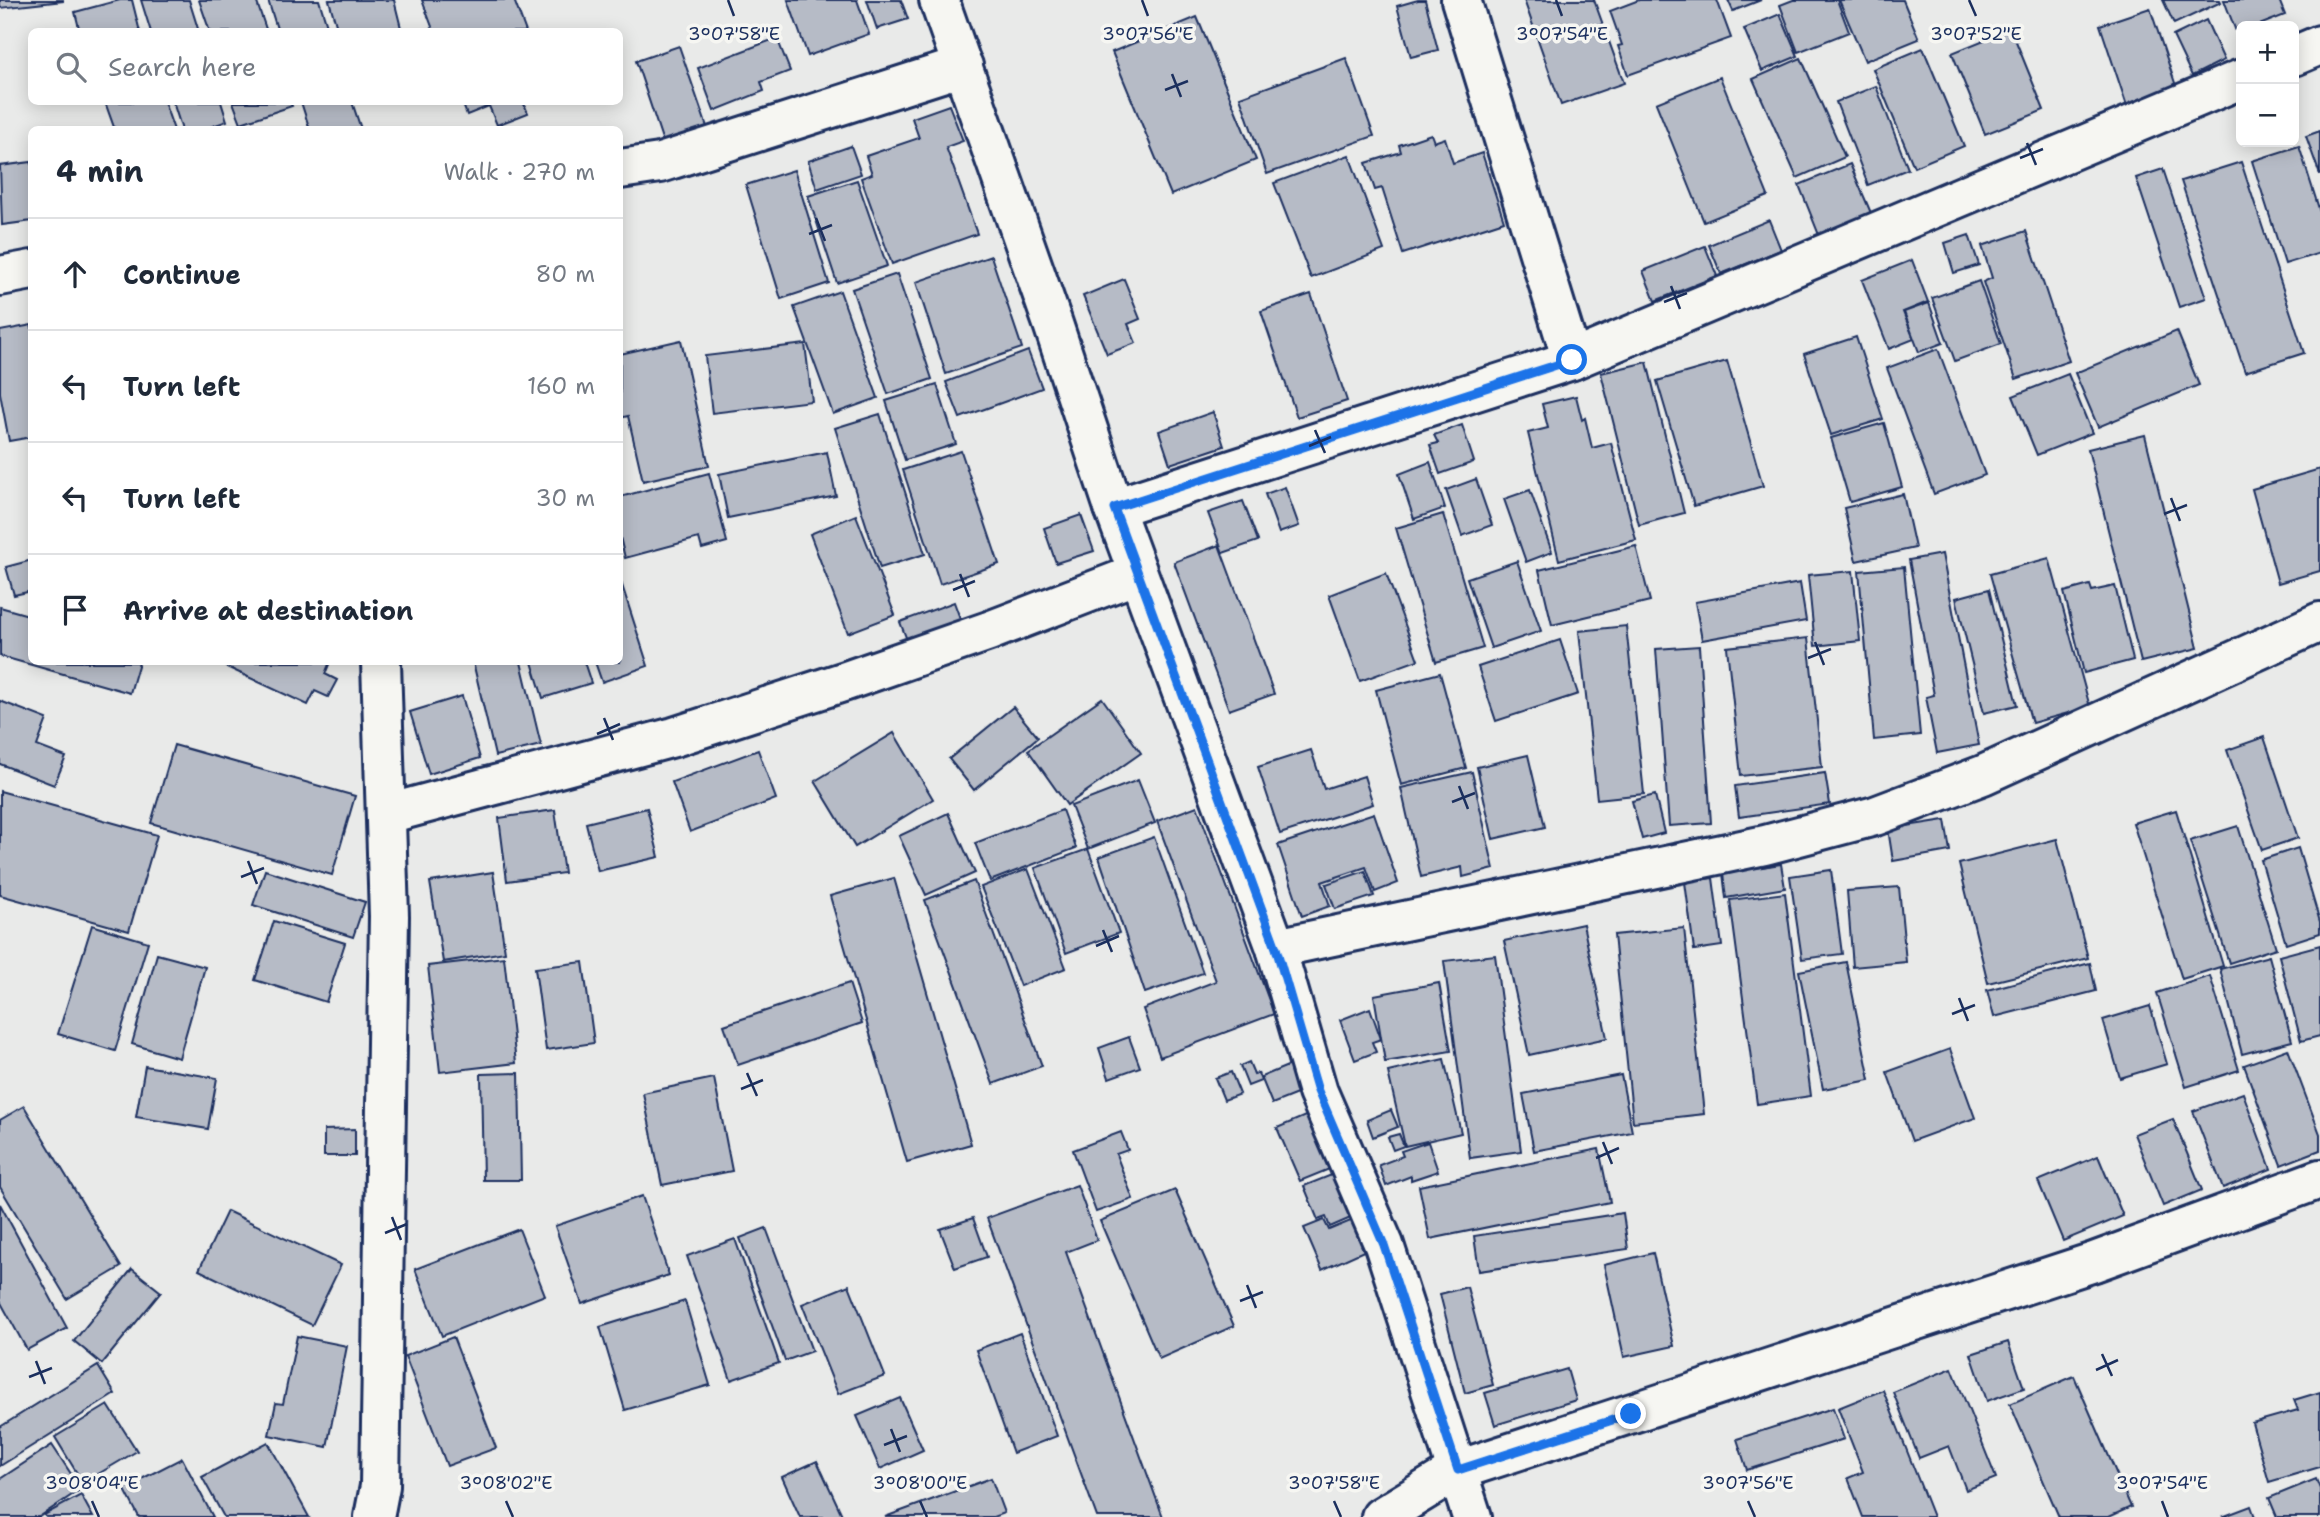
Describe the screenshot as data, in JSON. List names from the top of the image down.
{
  "page": {
    "map_buttons": ["+", "−"],
    "search": "Search here",
    "heading": ["4 min", "Walk · 270 m"],
    "list": [
      ["Continue", "80 m"],
      ["Turn left", "160 m"],
      ["Turn left", "30 m"],
      "Arrive at destination"
    ]
  },
  "coordinates": [
    "3°07'52\"E",
    "3°07'58\"E",
    "3°07'56\"E",
    "3°07'54\"E",
    "3°08'04\"E",
    "3°08'02\"E",
    "3°08'00\"E"
  ]
}
